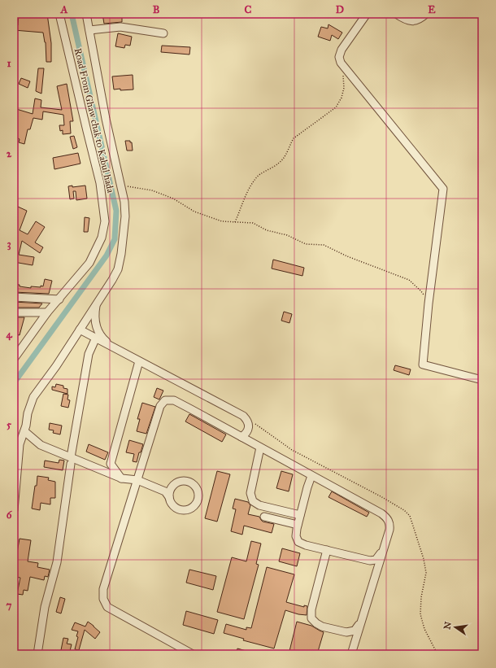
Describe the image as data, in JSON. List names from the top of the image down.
{
  "streets": {
    "street": ["Road From Ghaw chak to Kabul hada"]
  },
  "north": "left",
  "grid": {
    "columns": [
      "A",
      "B",
      "C",
      "D",
      "E"
    ],
    "rows": [
      "1",
      "2",
      "3",
      "4",
      "5",
      "6",
      "7"
    ]
  }
}
